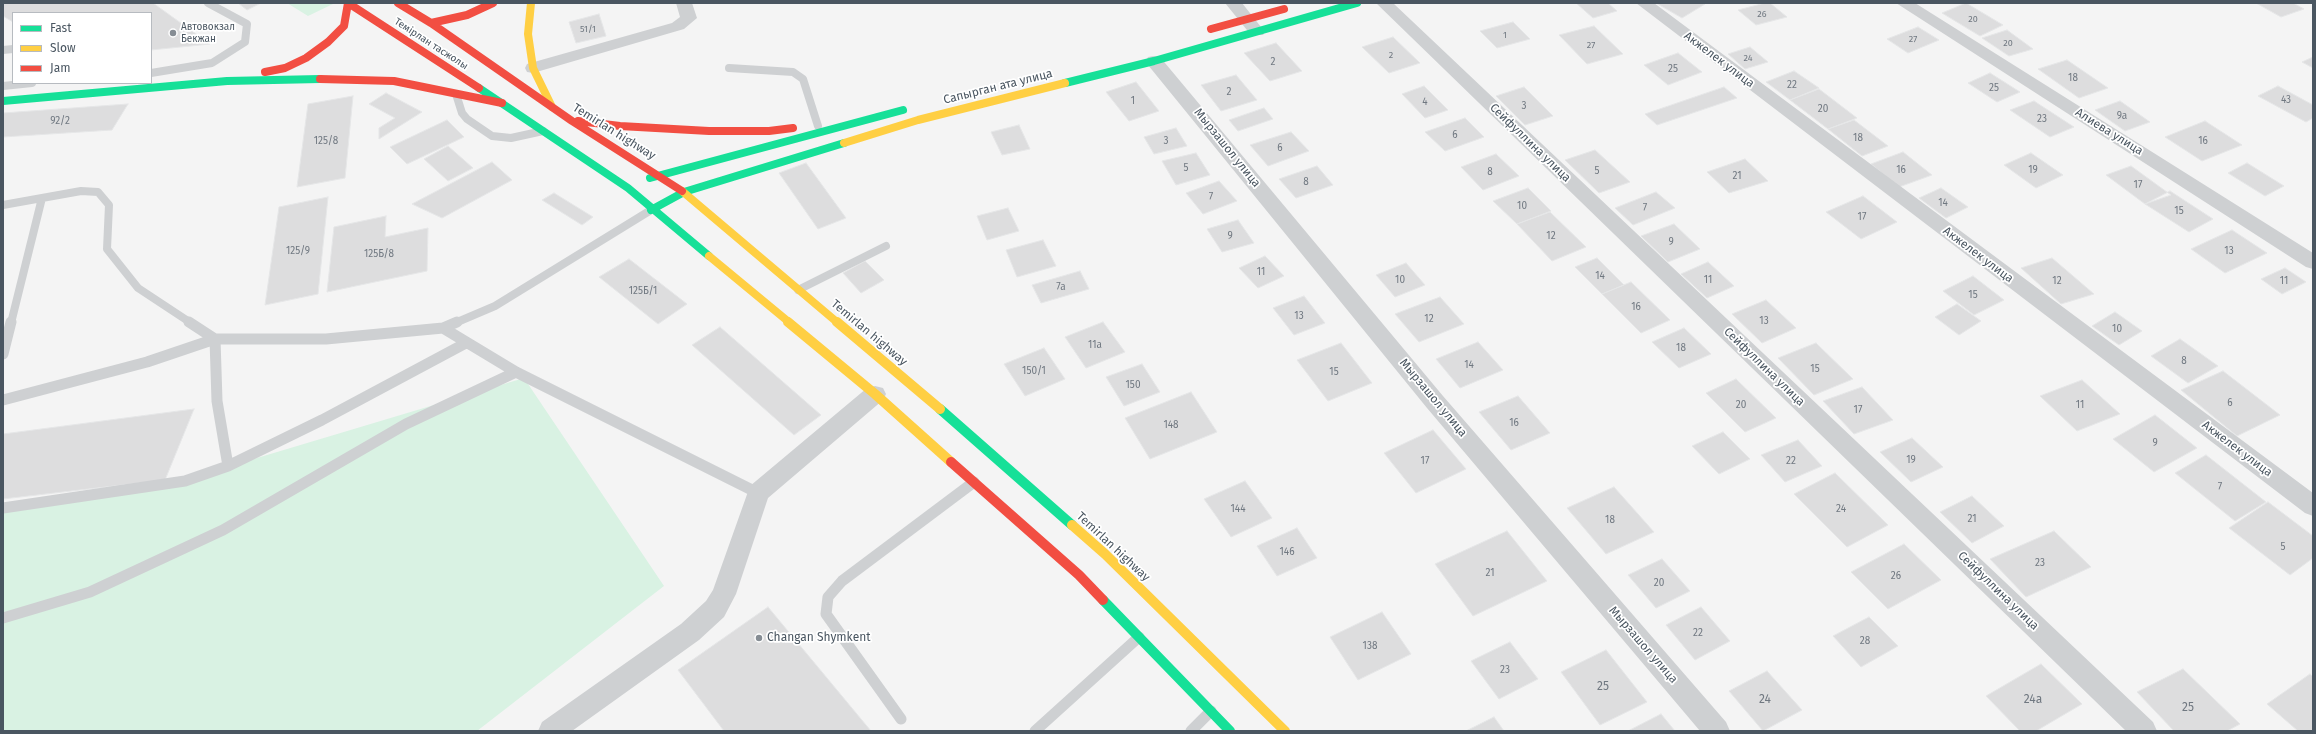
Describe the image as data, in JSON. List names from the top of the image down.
{
  "streets": {
    "main road": ["Темірлан тасжолы", "Сапырган ата улица", "Temirlan highway"],
    "street": [
      "Акжелек улица",
      "Алиева улица",
      "Сейфуллина улица",
      "Мырзашол улица"
    ]
  },
  "crossings": [
    ["Сапырган ата улица", "Temirlan highway"],
    ["Сапырган ата улица", "Мырзашол улица"]
  ],
  "places": ["Автовокзал Бекжан", "Changan Shymkent"],
  "house_numbers": [
    "26",
    "20",
    "51/1",
    "1",
    "27",
    "20",
    "27",
    "2",
    "24",
    "2",
    "25",
    "18",
    "22",
    "25",
    "2",
    "43",
    "1",
    "4",
    "3",
    "20",
    "9а",
    "23",
    "92/2",
    "6",
    "18",
    "125/8",
    "3",
    "16",
    "6",
    "5",
    "16",
    "19",
    "5",
    "8",
    "21",
    "8",
    "17",
    "7",
    "14",
    "10",
    "7",
    "15",
    "17",
    "9",
    "12",
    "9",
    "125/9",
    "13",
    "125Б/8",
    "11",
    "14",
    "10",
    "11",
    "12",
    "11",
    "7а",
    "125Б/1",
    "15",
    "16",
    "13",
    "12",
    "13",
    "10",
    "11а",
    "18",
    "8",
    "14",
    "15",
    "150/1",
    "15",
    "150",
    "6",
    "20",
    "11",
    "17",
    "16",
    "148",
    "9",
    "19",
    "17",
    "22",
    "7",
    "144",
    "24",
    "21",
    "18",
    "5",
    "146",
    "23",
    "21",
    "26",
    "20",
    "22",
    "28",
    "138",
    "23",
    "25",
    "24",
    "24а",
    "25"
  ],
  "legend": ["Fast", "Slow", "Jam"]
}
